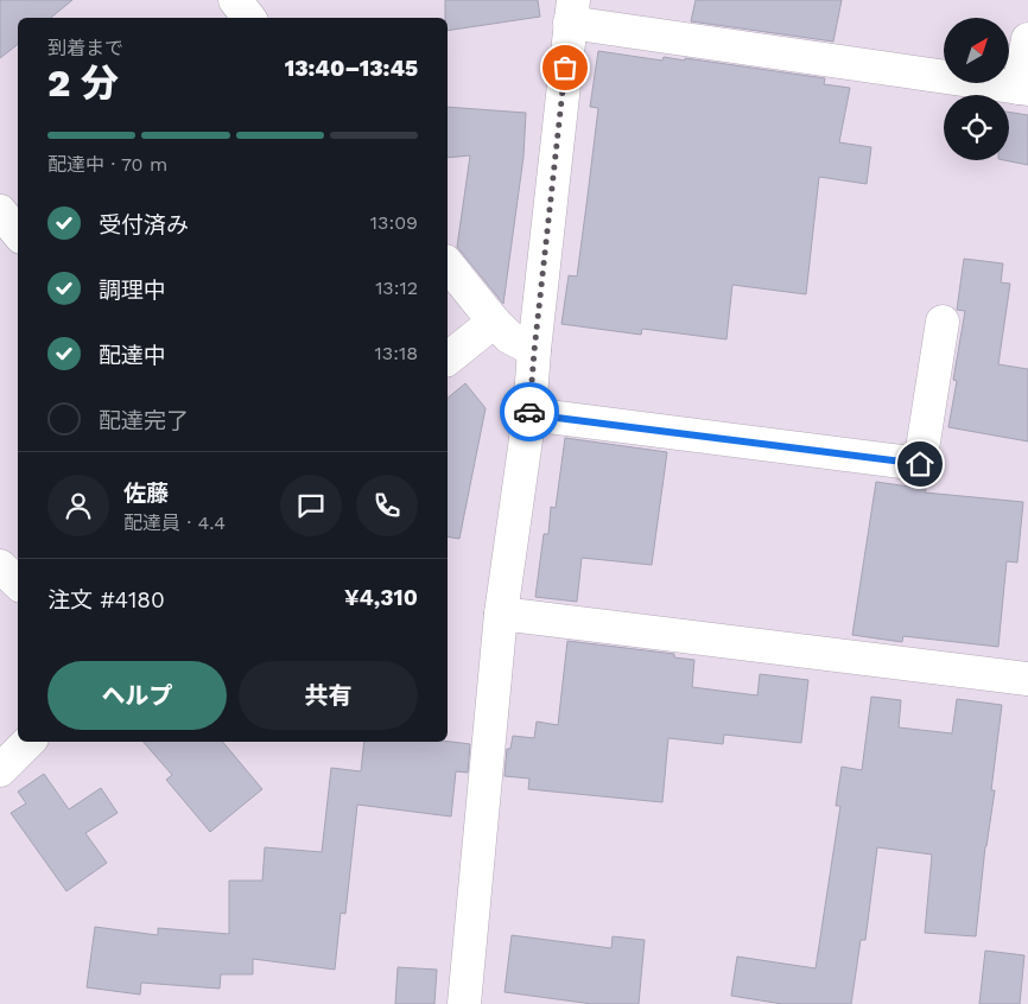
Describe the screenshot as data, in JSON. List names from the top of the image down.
{
  "north": "top right",
  "page": {
    "heading": ["2 分", "到着まで", "13:40–13:45"],
    "panel": [
      "佐藤",
      "配達員 · 4.4",
      "注文 #4180",
      "¥4,310"
    ],
    "bar": "配達中 · 70 m",
    "list": [
      ["受付済み", "13:09"],
      ["調理中", "13:12"],
      ["配達中", "13:18"],
      "配達完了"
    ],
    "buttons": ["ヘルプ", "共有"]
  }
}
